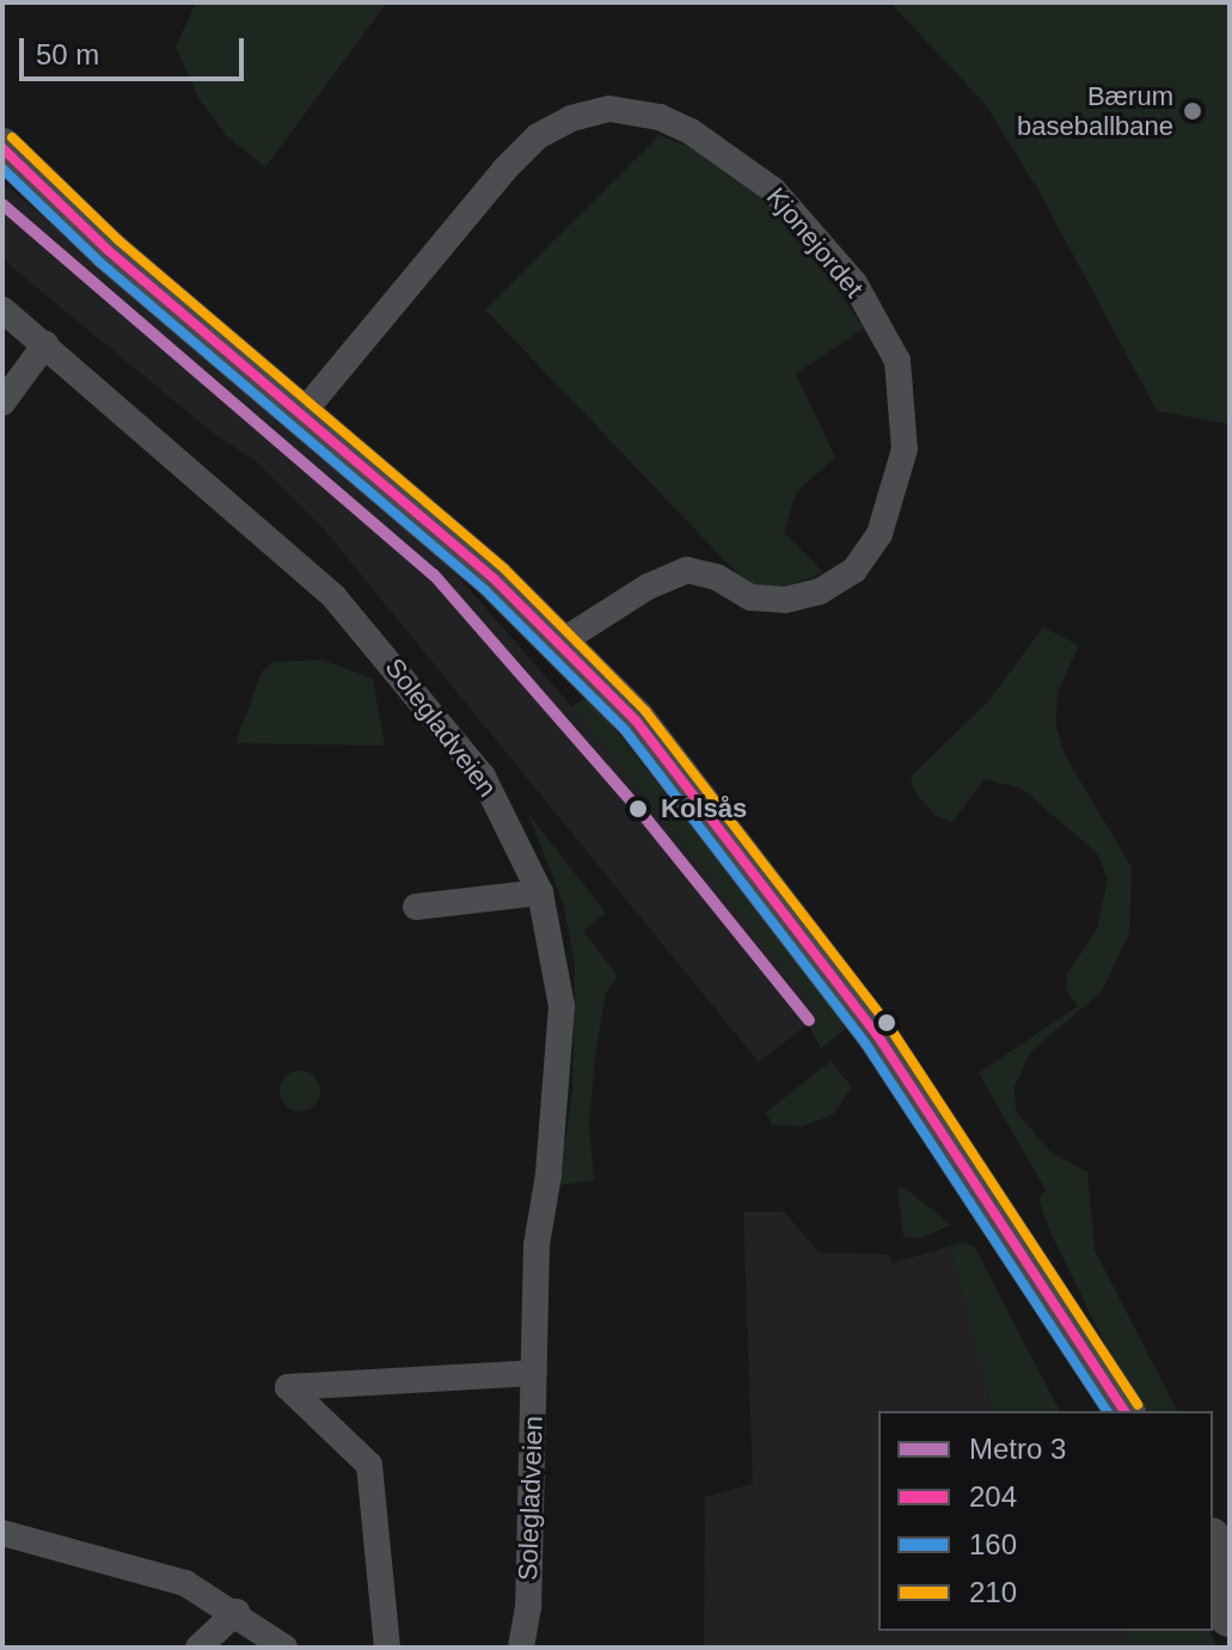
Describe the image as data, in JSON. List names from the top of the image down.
{
  "streets": {
    "street": ["Kjonejordet", "Solegladveien"]
  },
  "places": ["Bærum baseballbane", "Kolsås"],
  "lines": [
    "transit line 210",
    "transit line 204",
    "transit line 160",
    "metro line 3"
  ],
  "legend": [
    "Metro 3",
    "204",
    "160",
    "210"
  ],
  "scale_bar": "50 m"
}
